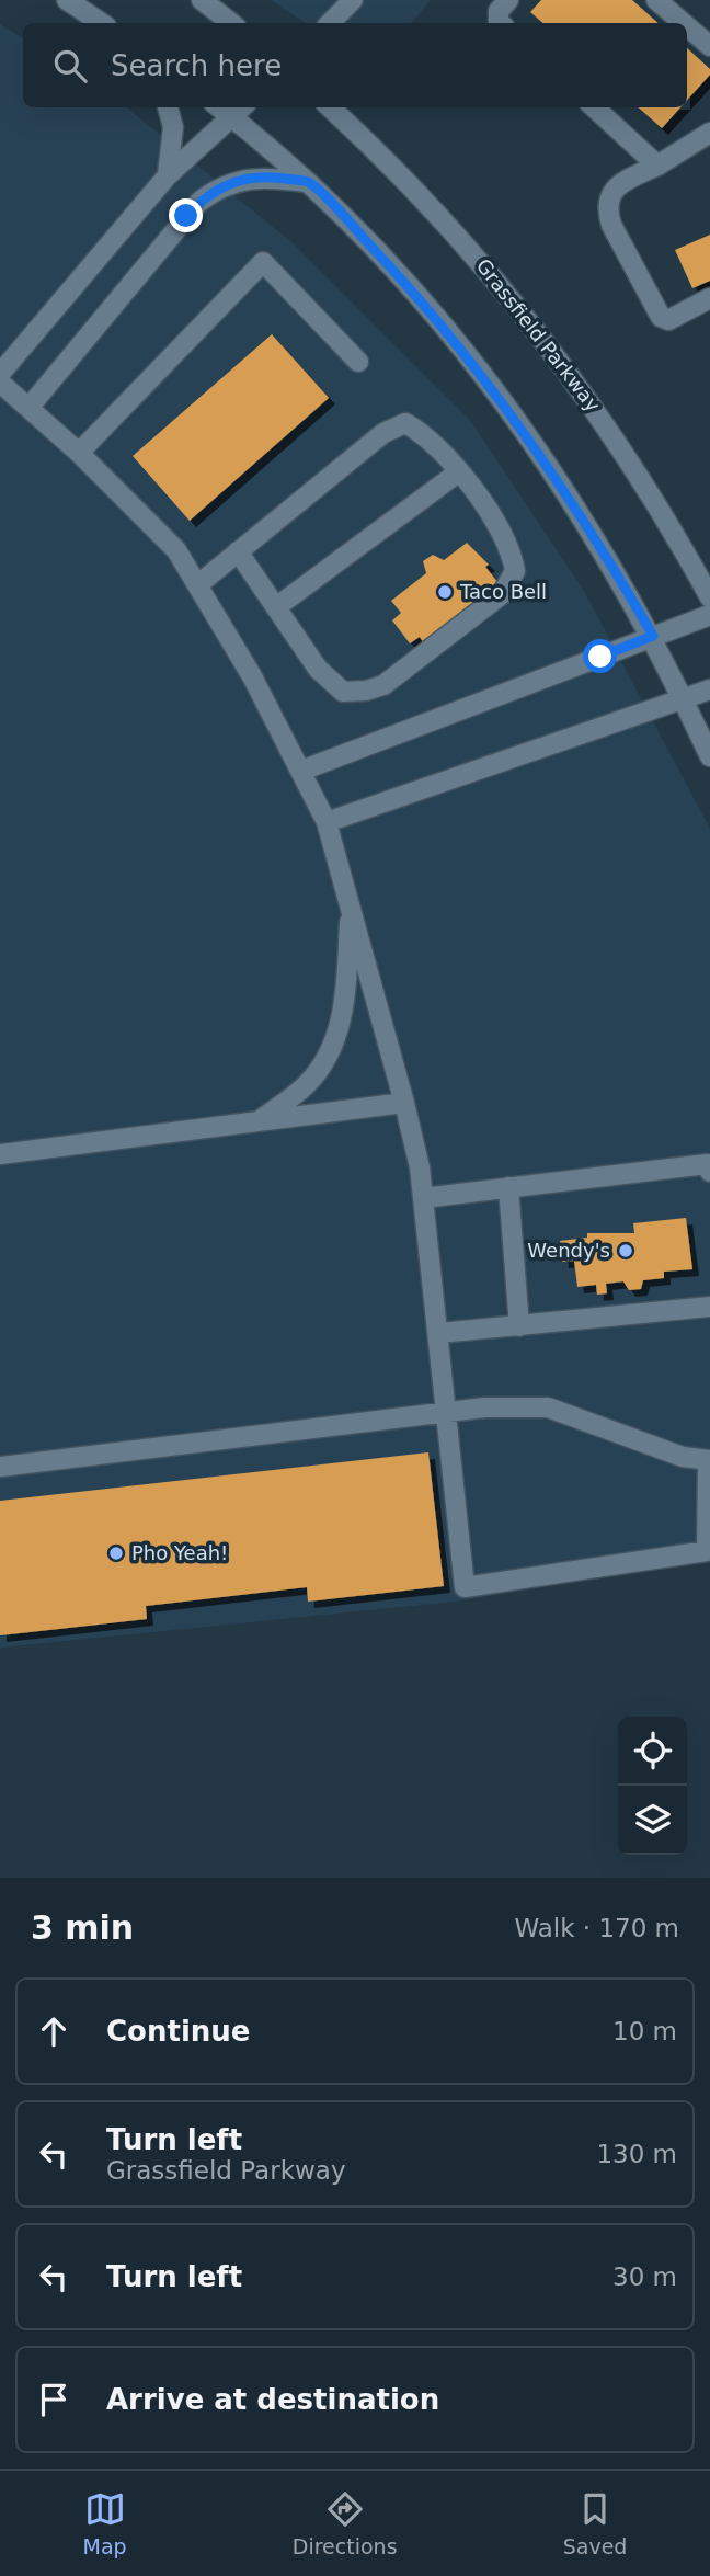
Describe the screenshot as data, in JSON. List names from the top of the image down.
{
  "streets": {
    "street": ["Grassfield Parkway"]
  },
  "places": ["Taco Bell", "Wendy's", "Pho Yeah!"],
  "page": {
    "search": "Search here",
    "heading": ["3 min", "Walk · 170 m"],
    "list": [
      ["Continue", "10 m"],
      ["Turn left", "Grassfield Parkway", "130 m"],
      ["Turn left", "30 m"],
      "Arrive at destination"
    ],
    "nav": ["Map", "Directions", "Saved"]
  }
}
